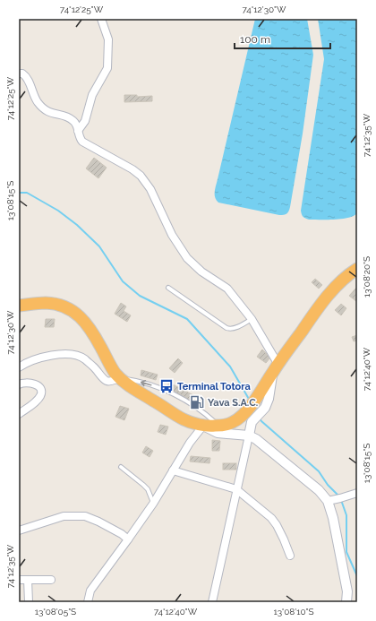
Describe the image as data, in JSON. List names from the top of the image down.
{
  "places": {
    "bus stop": ["Terminal Totora"],
    "fuel station": ["Yava S.A.C."]
  },
  "scale_bar": "100 m",
  "coordinates": [
    "74°12'25\"W",
    "74°12'30\"W",
    "74°12'35\"W",
    "13°08'15\"S",
    "13°08'20\"S",
    "74°12'40\"W",
    "13°08'05\"S",
    "13°08'10\"S"
  ]
}
